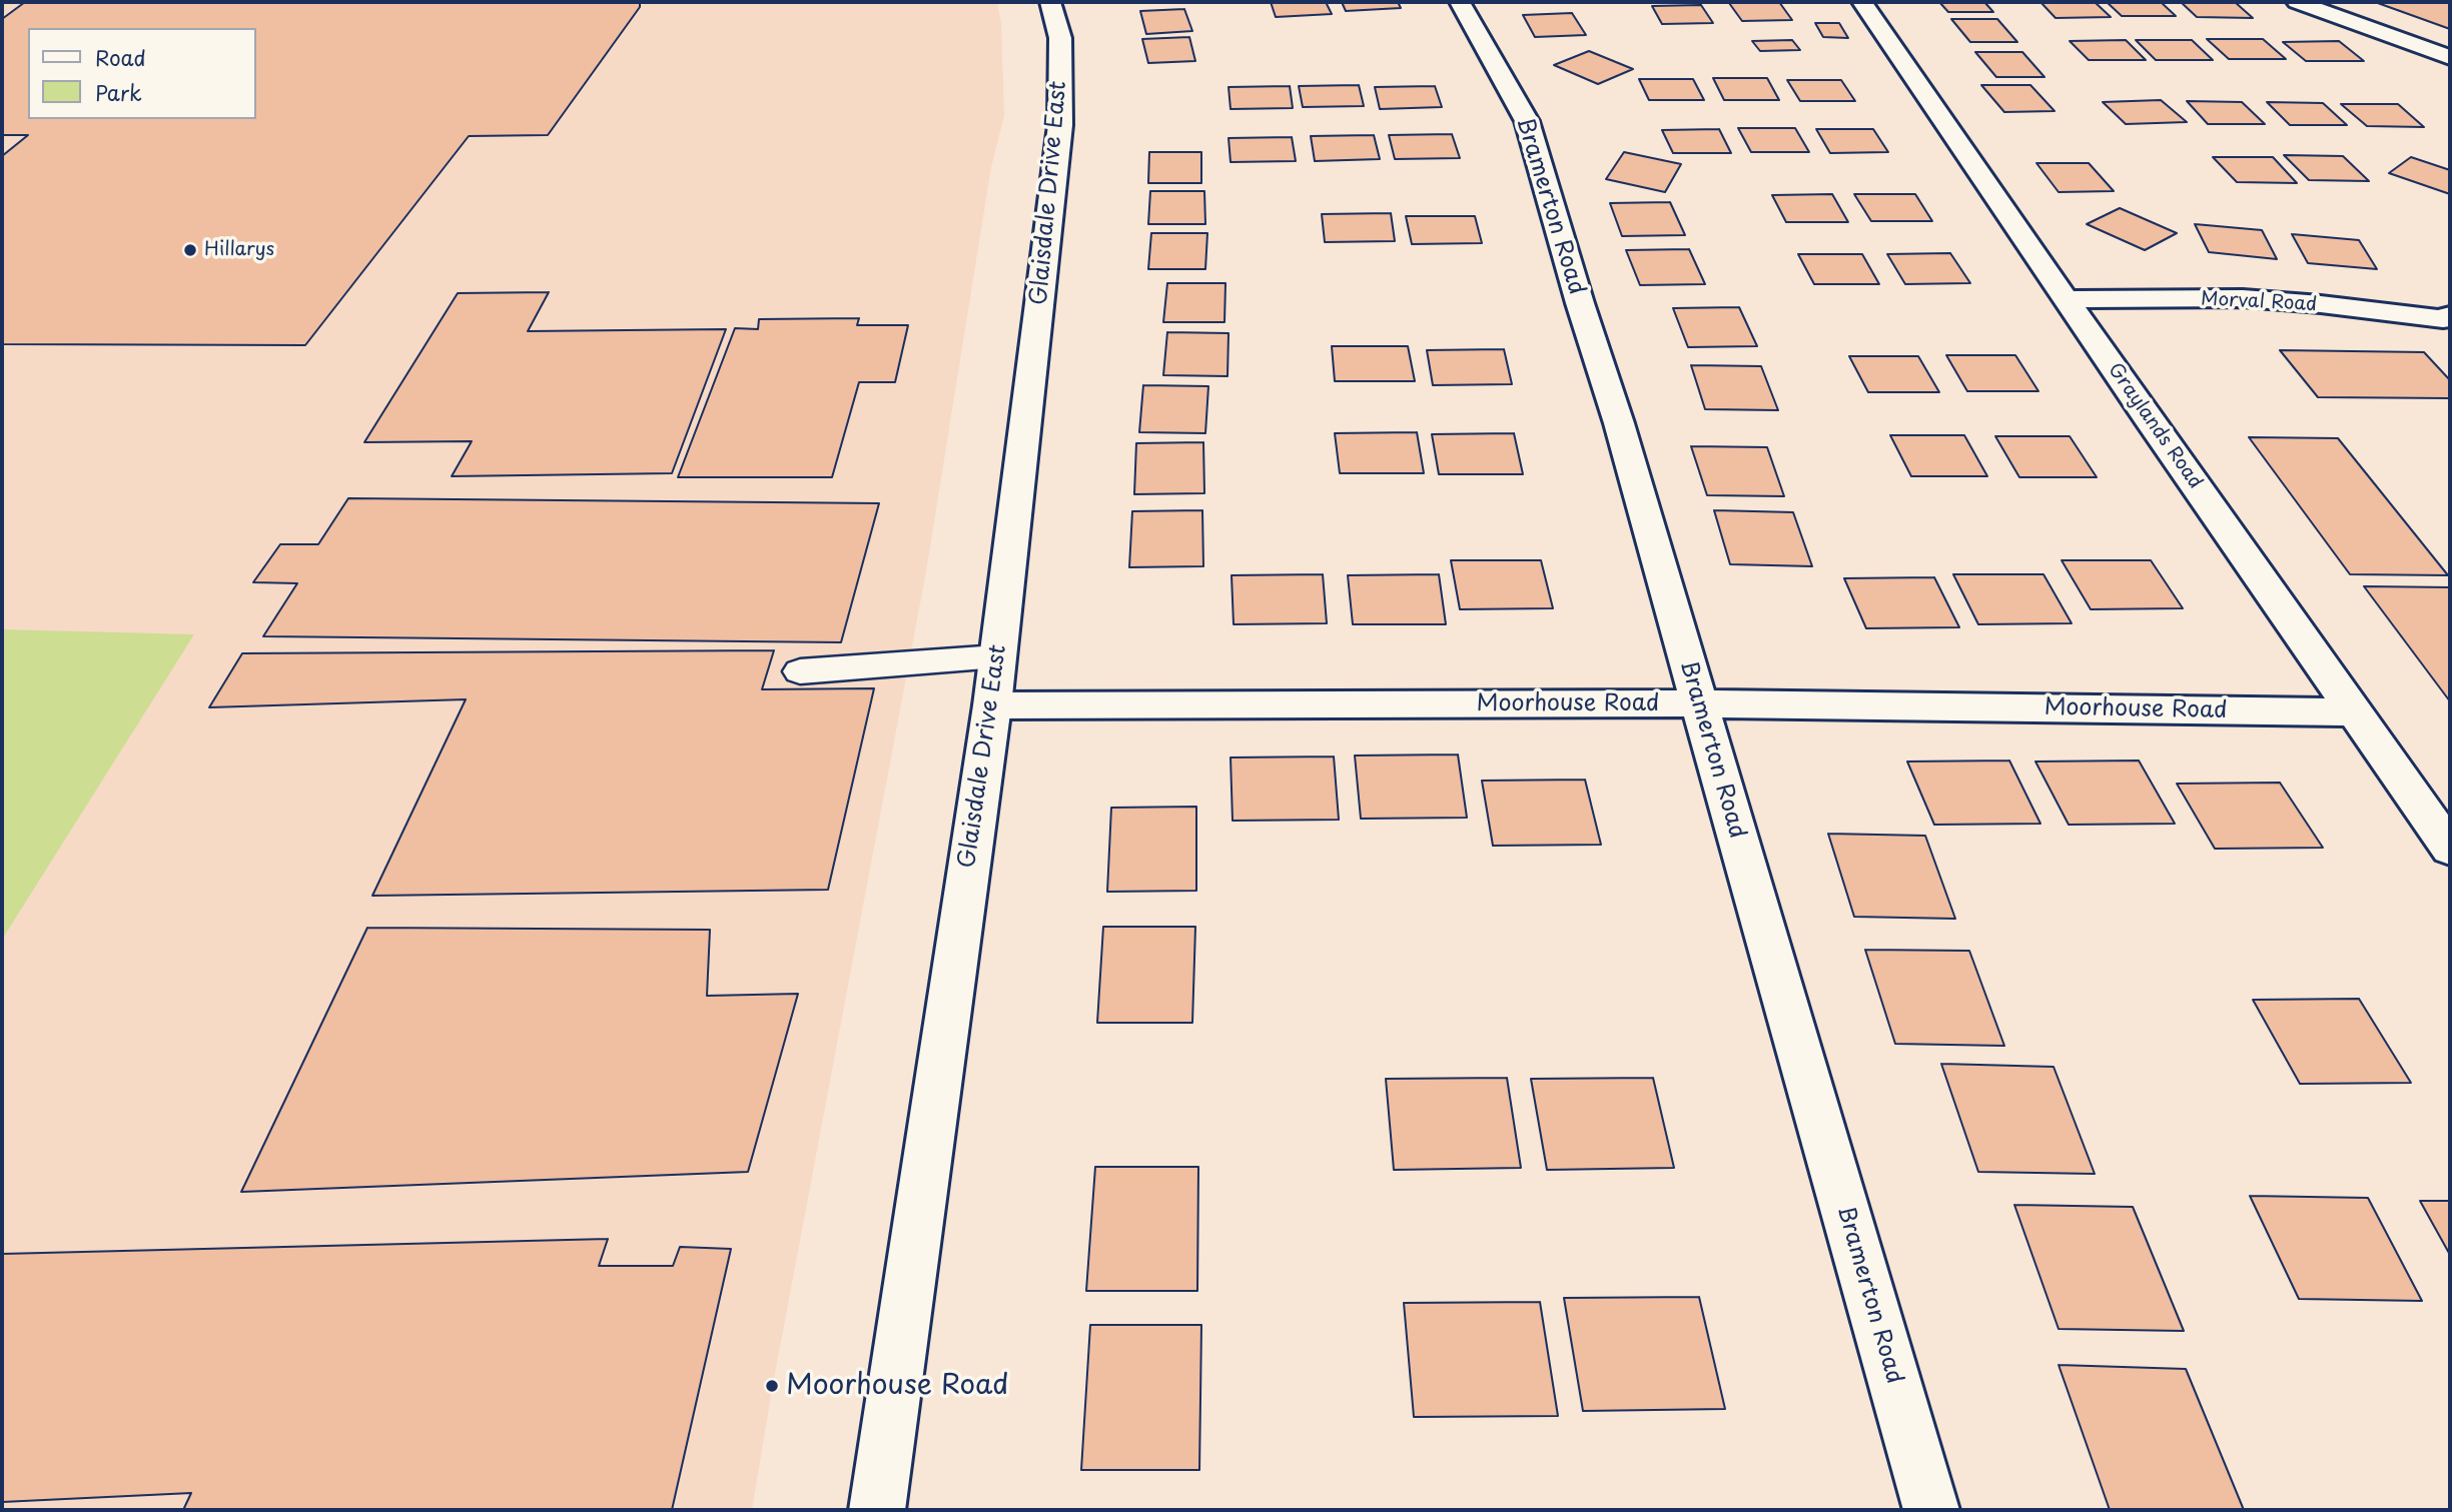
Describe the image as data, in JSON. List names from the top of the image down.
{
  "streets": {
    "street": [
      "Glaisdale Drive East",
      "Bramerton Road",
      "Morval Road",
      "Graylands Road",
      "Moorhouse Road"
    ]
  },
  "crossings": [
    ["Glaisdale Drive East", "Moorhouse Road"],
    ["Bramerton Road", "Moorhouse Road"],
    ["Morval Road", "Graylands Road"],
    ["Graylands Road", "Moorhouse Road"]
  ],
  "places": ["Hillarys", "Moorhouse Road"],
  "legend": ["Road", "Park"]
}
